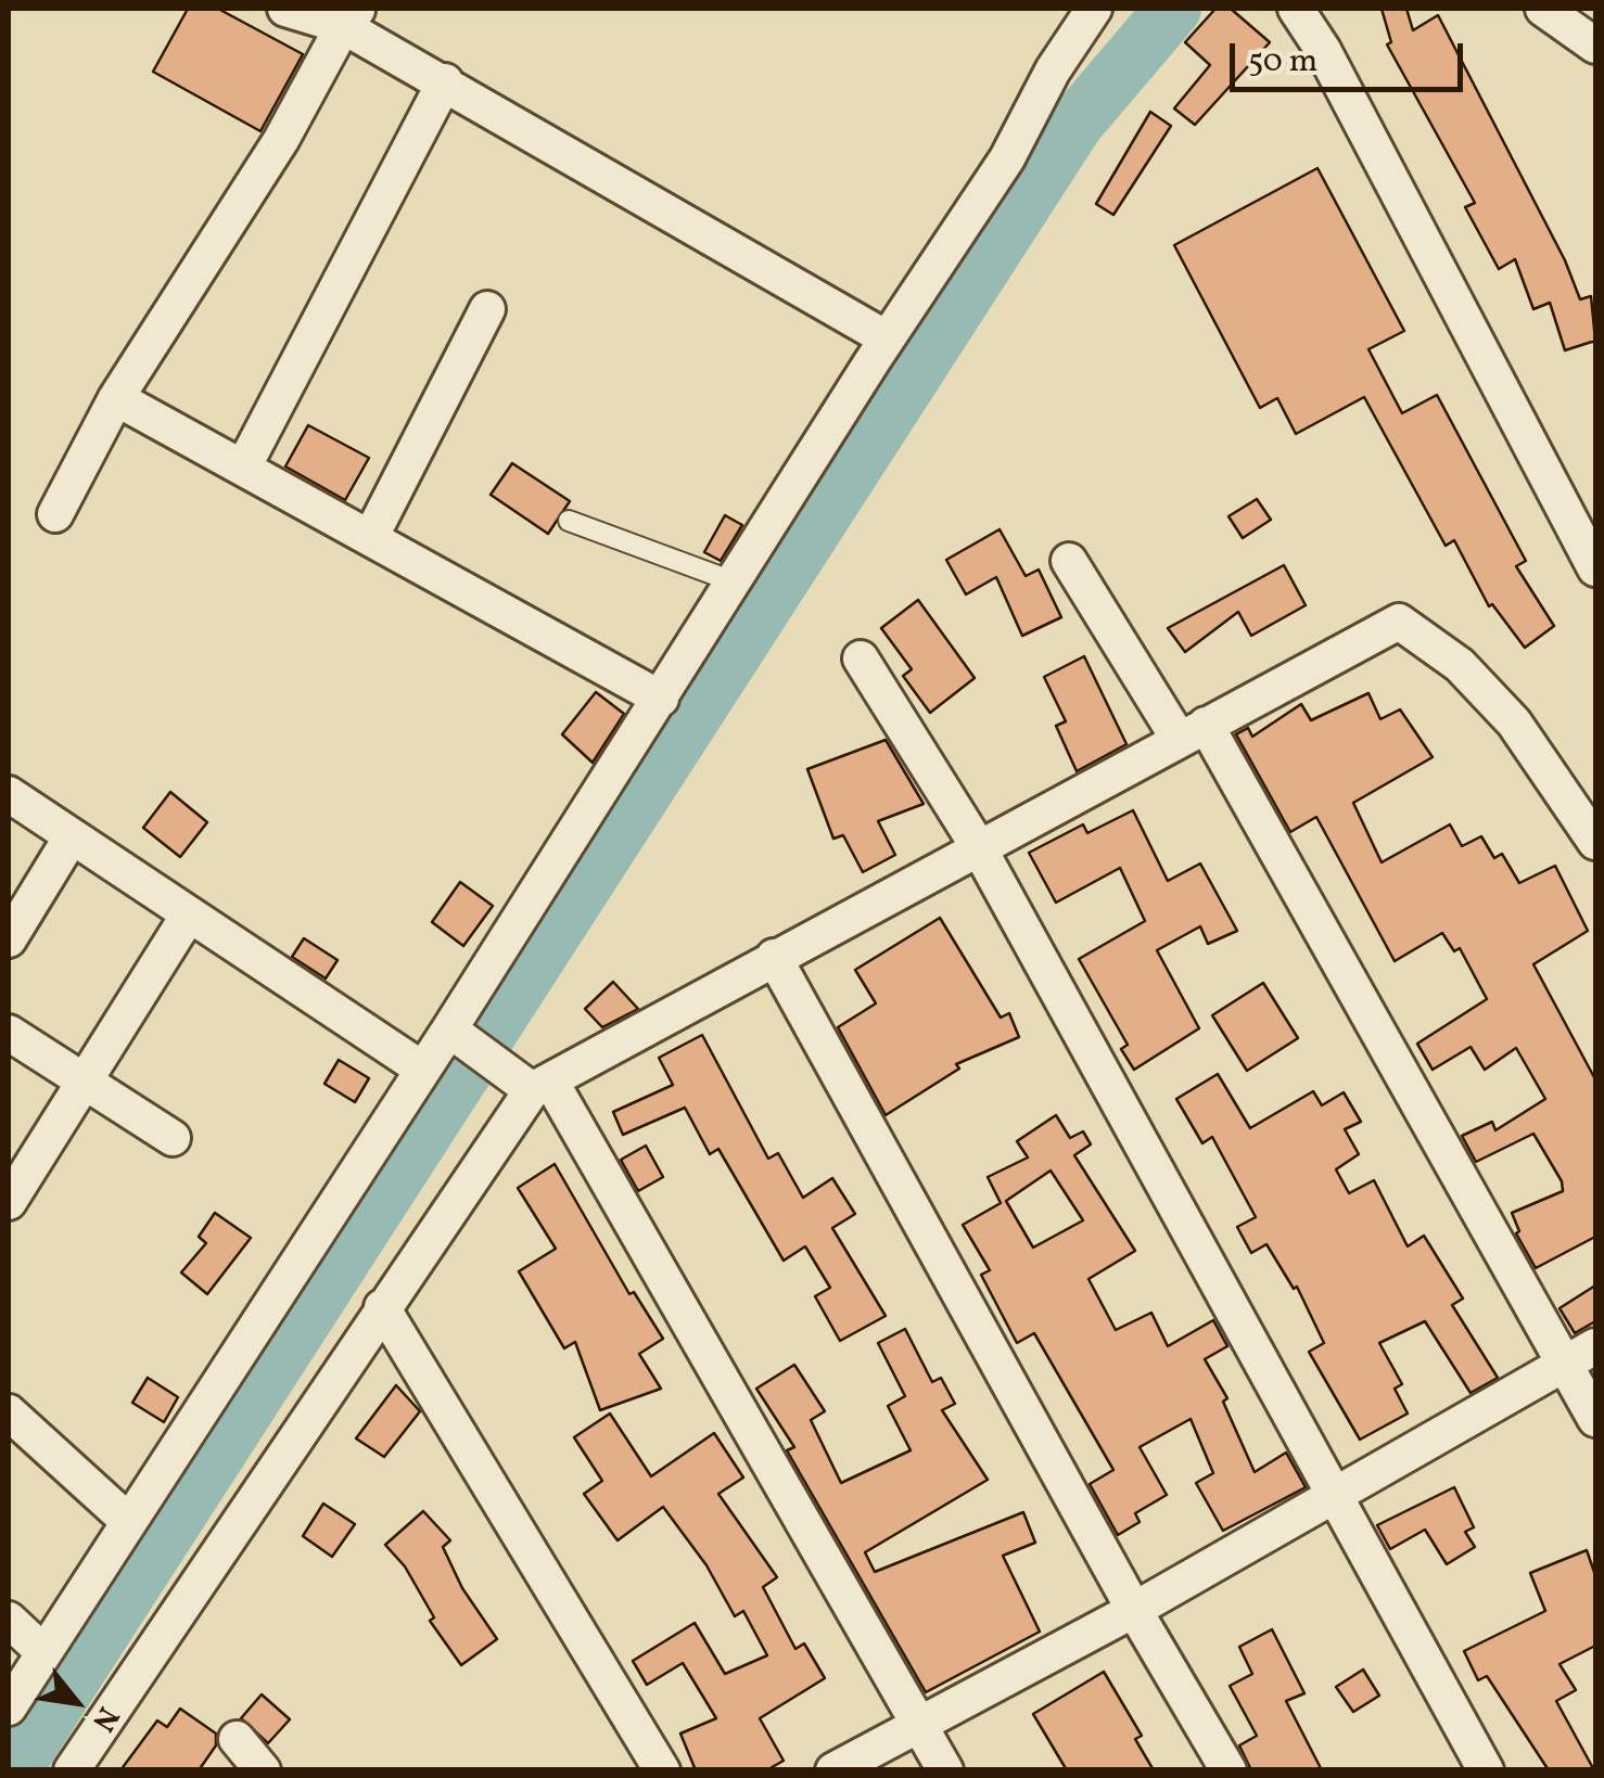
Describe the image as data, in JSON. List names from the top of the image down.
{
  "scale_bar": "50 m",
  "north": "bottom right"
}
